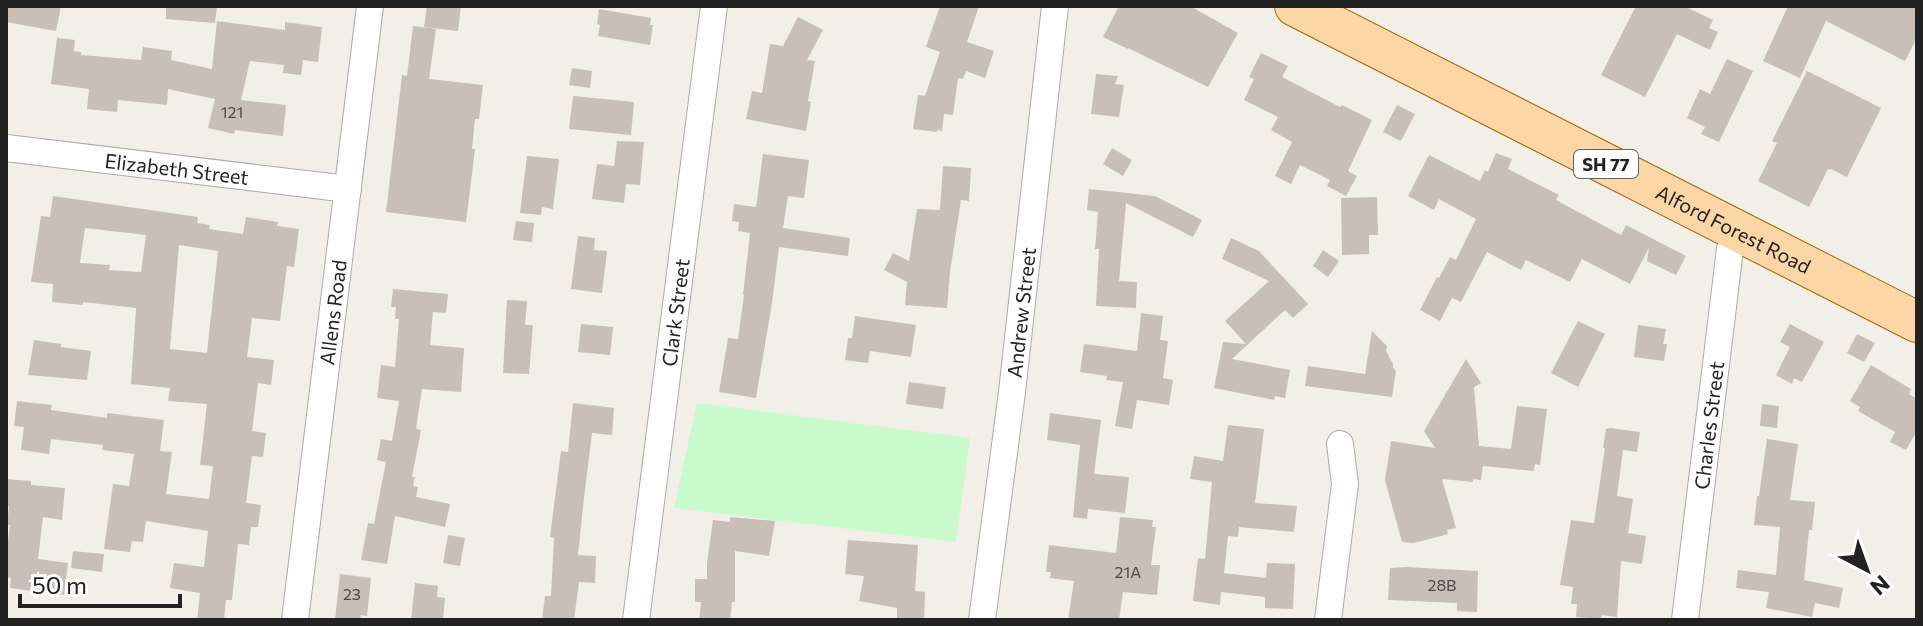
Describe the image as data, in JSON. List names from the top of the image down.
{
  "streets": {
    "main road": ["SH 77", "Alford Forest Road"],
    "street": [
      "Elizabeth Street",
      "Allens Road",
      "Clark Street",
      "Andrew Street",
      "Charles Street"
    ]
  },
  "crossings": [
    ["Elizabeth Street", "Allens Road"],
    ["Alford Forest Road", "Charles Street"]
  ],
  "house_numbers": [
    "121",
    "21A",
    "28B",
    "23"
  ],
  "scale_bar": "50 m",
  "north": "bottom right"
}
